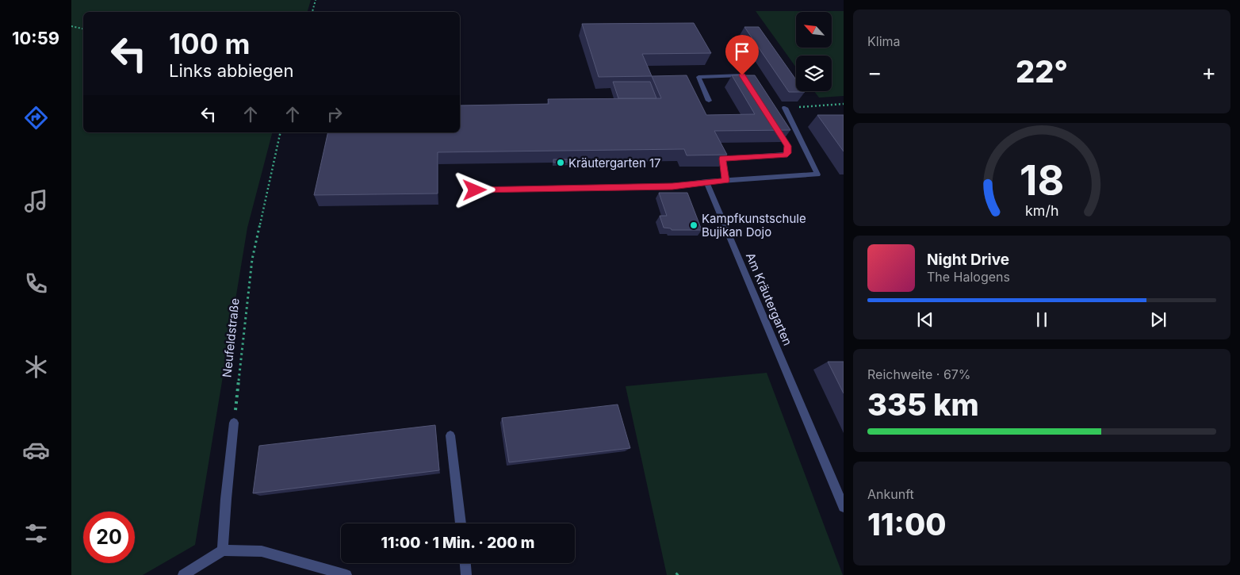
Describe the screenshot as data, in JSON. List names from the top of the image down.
{
  "streets": {
    "street": ["Am Kräutergarten"],
    "path": ["Neufeldstraße"]
  },
  "places": ["Kräutergarten 17", "Kampfkunstschule Bujikan Dojo"],
  "north": "top left",
  "page": {
    "tabs": "10:59",
    "tile": [
      "Klima",
      ["Reichweite · 67%", "335 km"],
      ["Ankunft", "11:00"]
    ],
    "turn": ["100 m", "Links abbiegen"],
    "heat": ["−", "22°", "+"],
    "song": ["Night Drive", "The Halogens"],
    "limit": "20",
    "trip": "11:00 · 1 Min. · 200 m",
    "gauge": ["18", "km/h"]
  }
}
